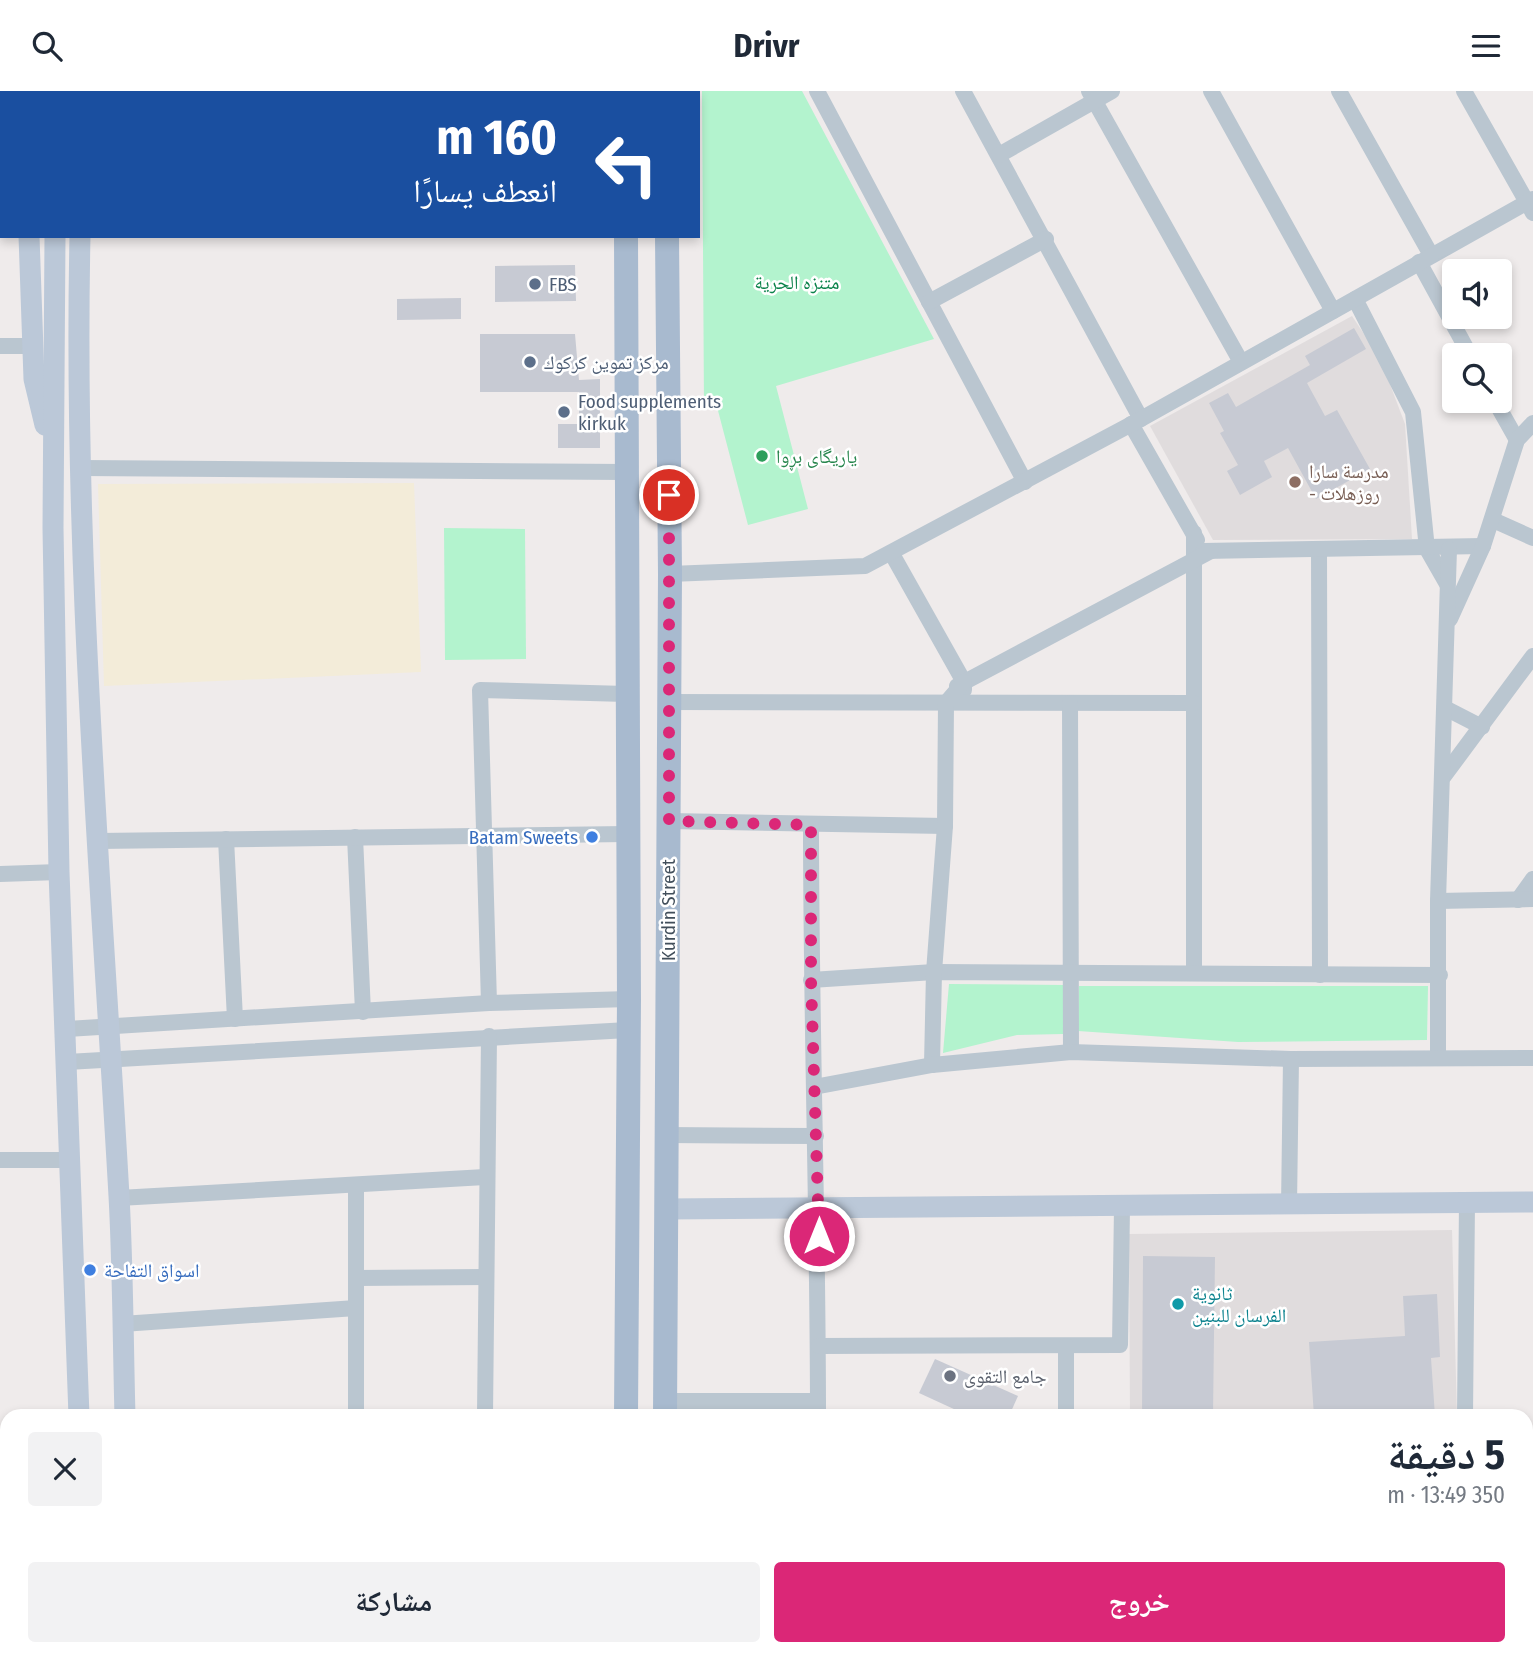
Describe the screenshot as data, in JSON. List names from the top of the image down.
{
  "streets": {
    "main road": ["Kurdin Street"]
  },
  "parks": ["متنزه الحرية"],
  "places": [
    "FBS",
    "مركز تموين كركوك",
    "Food supplements kirkuk",
    "یاریگای بڕوا",
    "مدرسة سارا - روزهلات",
    "Batam Sweets",
    "اسواق التفاحة",
    "ثانوية الفرسان للبنين",
    "جامع التقوى"
  ],
  "page": {
    "header": "Drivr",
    "turn": ["160 m", "انعطف يسارًا"],
    "heading": ["5 دقيقة", "350 m · 13:49"],
    "buttons": ["خروج", "مشاركة"]
  }
}
